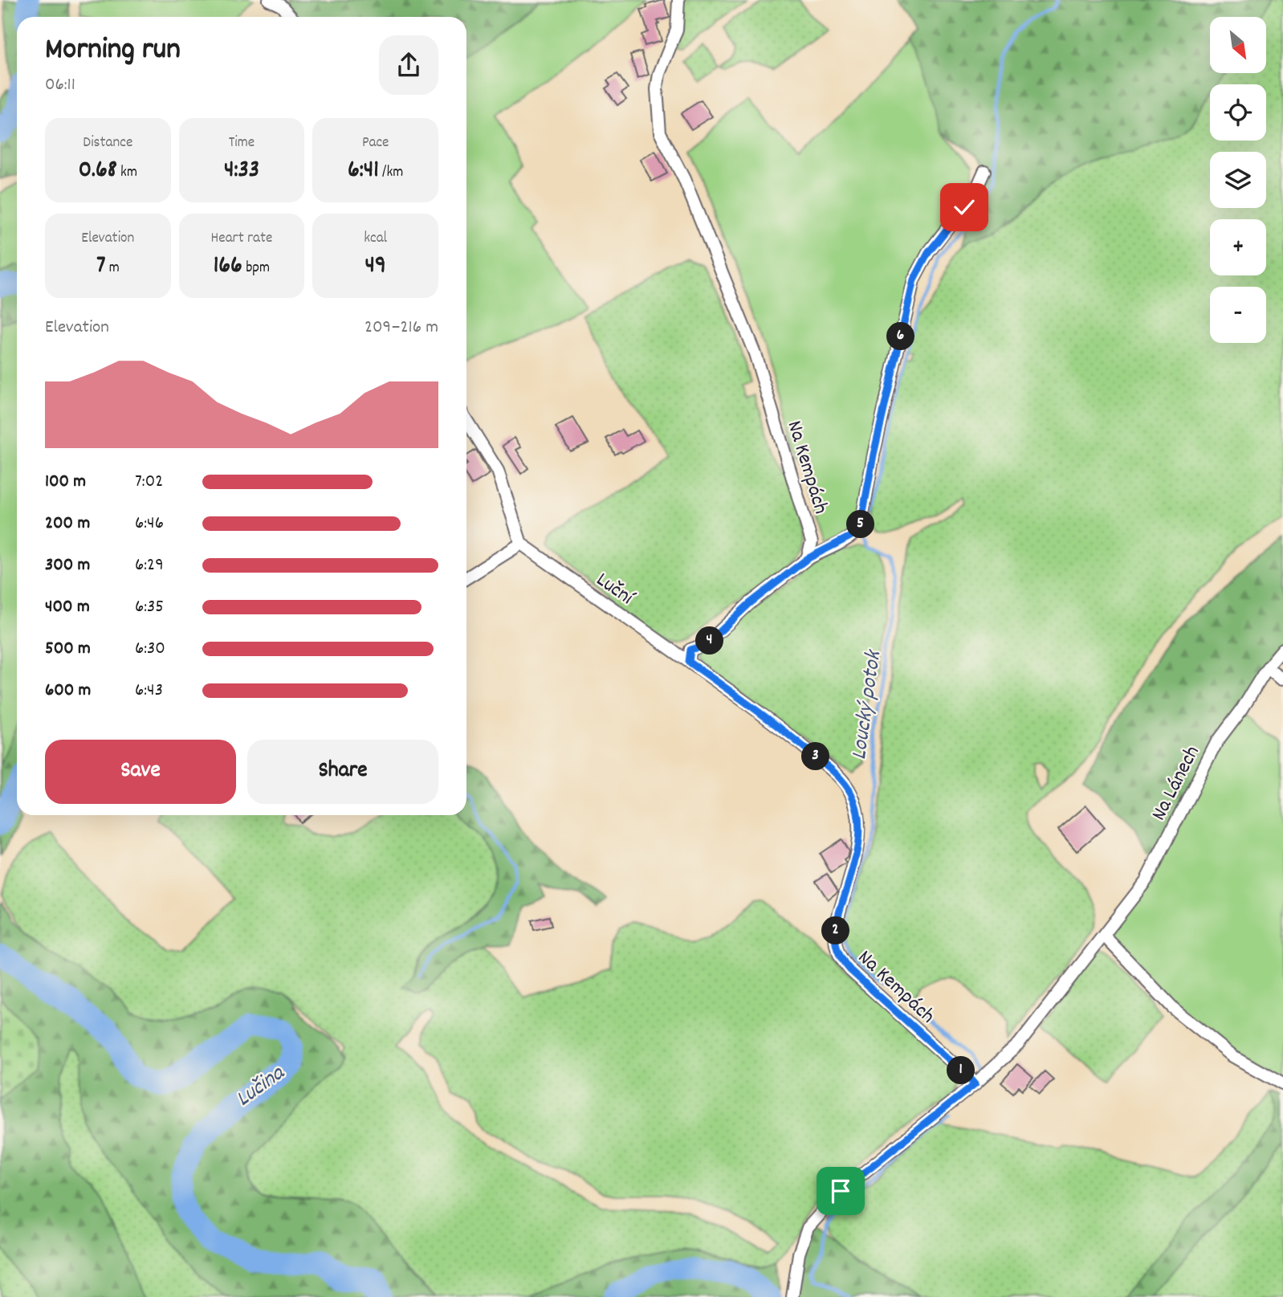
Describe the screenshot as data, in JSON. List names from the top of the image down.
{
  "streets": {
    "street": ["Na Kempách", "Luční", "Na Lánech"]
  },
  "crossings": [
    ["Na Kempách", "Luční"],
    ["Na Kempách", "Na Lánech"]
  ],
  "water": ["Loucký potok", "Lučina"],
  "north": "bottom right",
  "page": {
    "map_buttons": ["+", "−"],
    "heading": ["Morning run", "06:11"],
    "stats": [
      ["Distance", "0.68 km"],
      ["Time", "4:33"],
      ["Pace", "6:41 /km"],
      ["Elevation", "7 m"],
      ["Heart rate", "166 bpm"],
      ["kcal", "49"]
    ],
    "chart": ["Elevation", "209–216 m"],
    "pins": [
      "6",
      "5",
      "4",
      "3",
      "2",
      "1"
    ],
    "list": [
      {
        "name": "100 m",
        "note": "7:02"
      },
      {
        "name": "200 m",
        "note": "6:46"
      },
      {
        "name": "300 m",
        "note": "6:29"
      },
      {
        "name": "400 m",
        "note": "6:35"
      },
      {
        "name": "500 m",
        "note": "6:30"
      },
      {
        "name": "600 m",
        "note": "6:43"
      }
    ],
    "buttons": ["Save", "Share"]
  }
}
